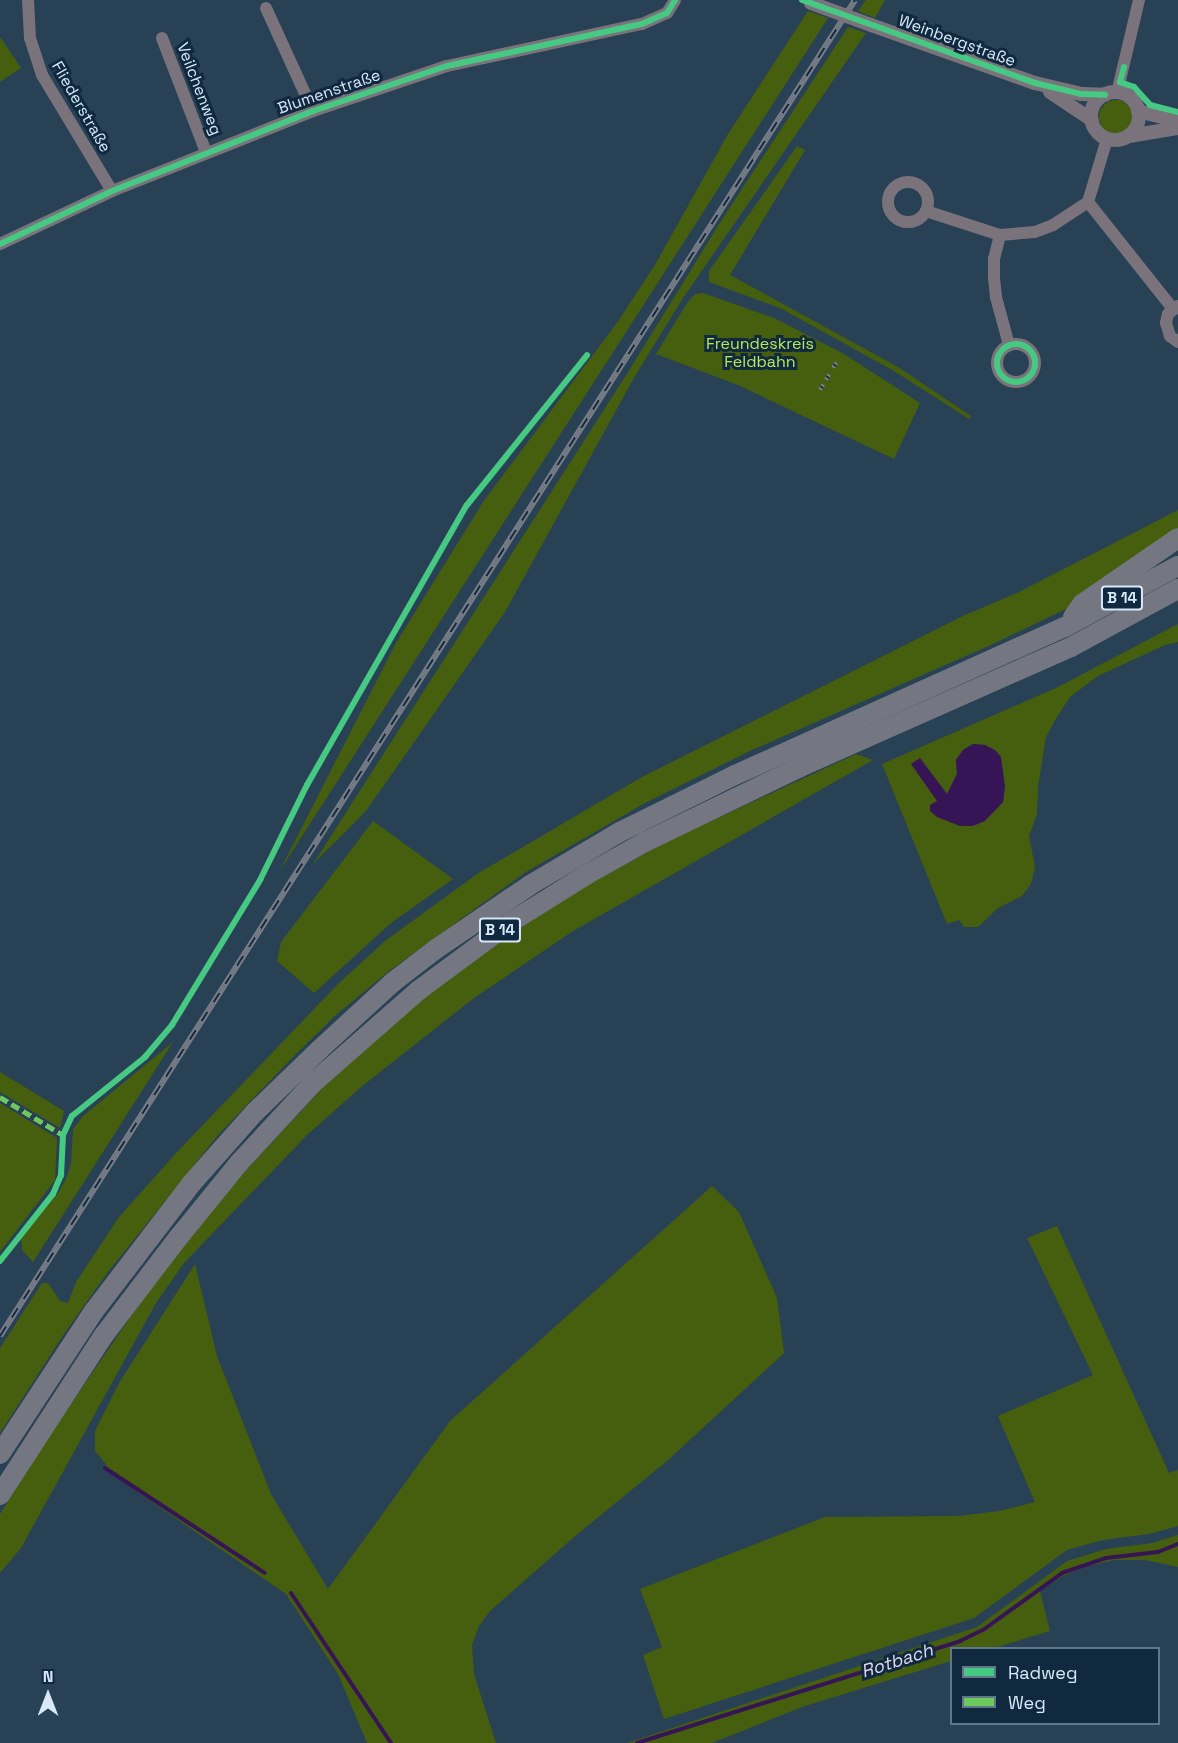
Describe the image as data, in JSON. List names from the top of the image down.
{
  "streets": {
    "highway": ["B 14"],
    "street": [
      "Weinbergstraße",
      "Veilchenweg",
      "Blumenstraße",
      "Fliederstraße"
    ]
  },
  "crossings": [
    ["Veilchenweg", "Blumenstraße"],
    ["Blumenstraße", "Fliederstraße"]
  ],
  "water": ["Rotbach"],
  "parks": ["Freundeskreis Feldbahn"],
  "legend": ["Radweg", "Weg"],
  "north": "top"
}
